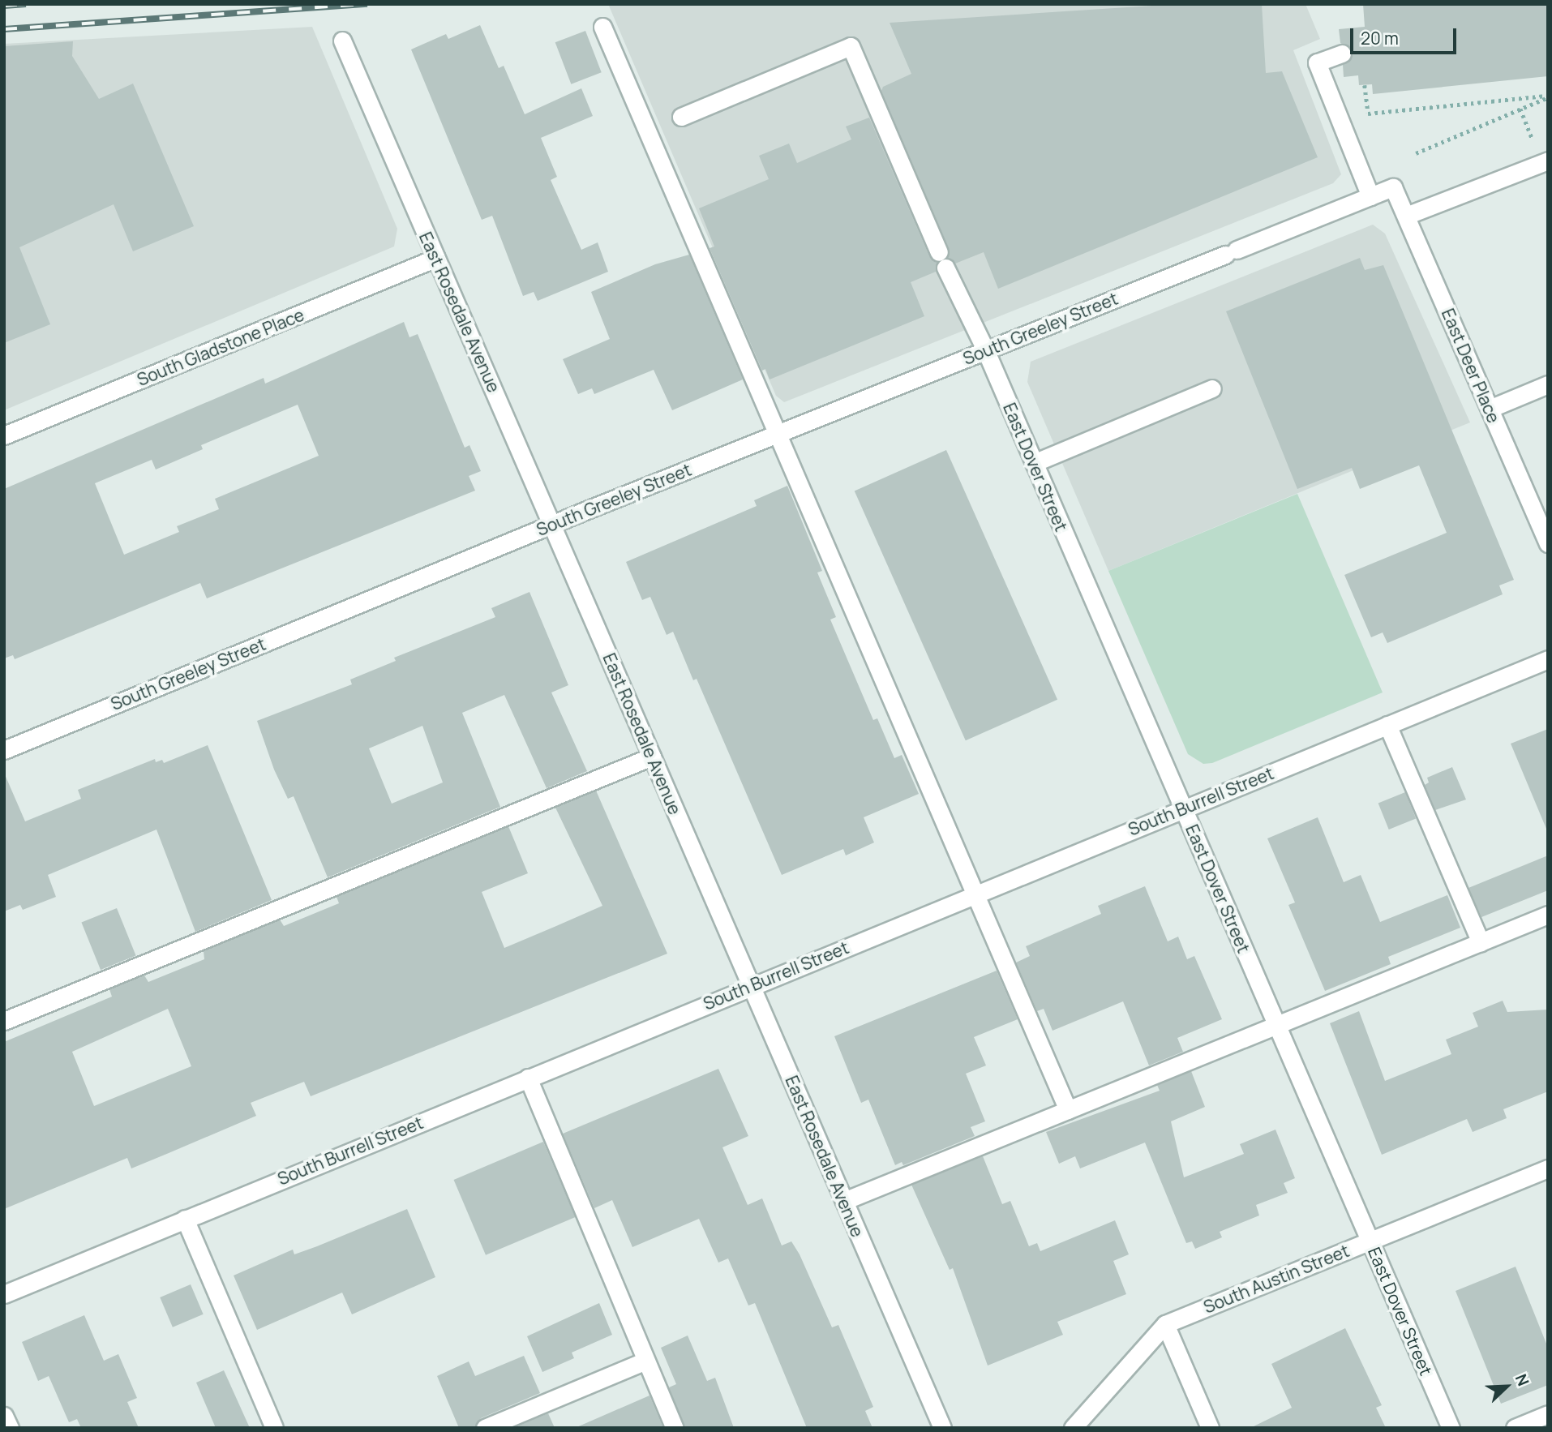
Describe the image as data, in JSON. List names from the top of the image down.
{
  "streets": {
    "street": [
      "East Rosedale Avenue",
      "South Greeley Street",
      "South Gladstone Place",
      "East Deer Place",
      "East Dover Street",
      "South Burrell Street",
      "South Austin Street"
    ]
  },
  "crossings": [
    ["East Rosedale Avenue", "South Greeley Street"],
    ["East Rosedale Avenue", "South Gladstone Place"],
    ["East Rosedale Avenue", "South Burrell Street"],
    ["South Greeley Street", "East Deer Place"],
    ["South Greeley Street", "East Dover Street"],
    ["East Dover Street", "South Burrell Street"],
    ["East Dover Street", "South Austin Street"]
  ],
  "scale_bar": "20 m",
  "north": "top right"
}
